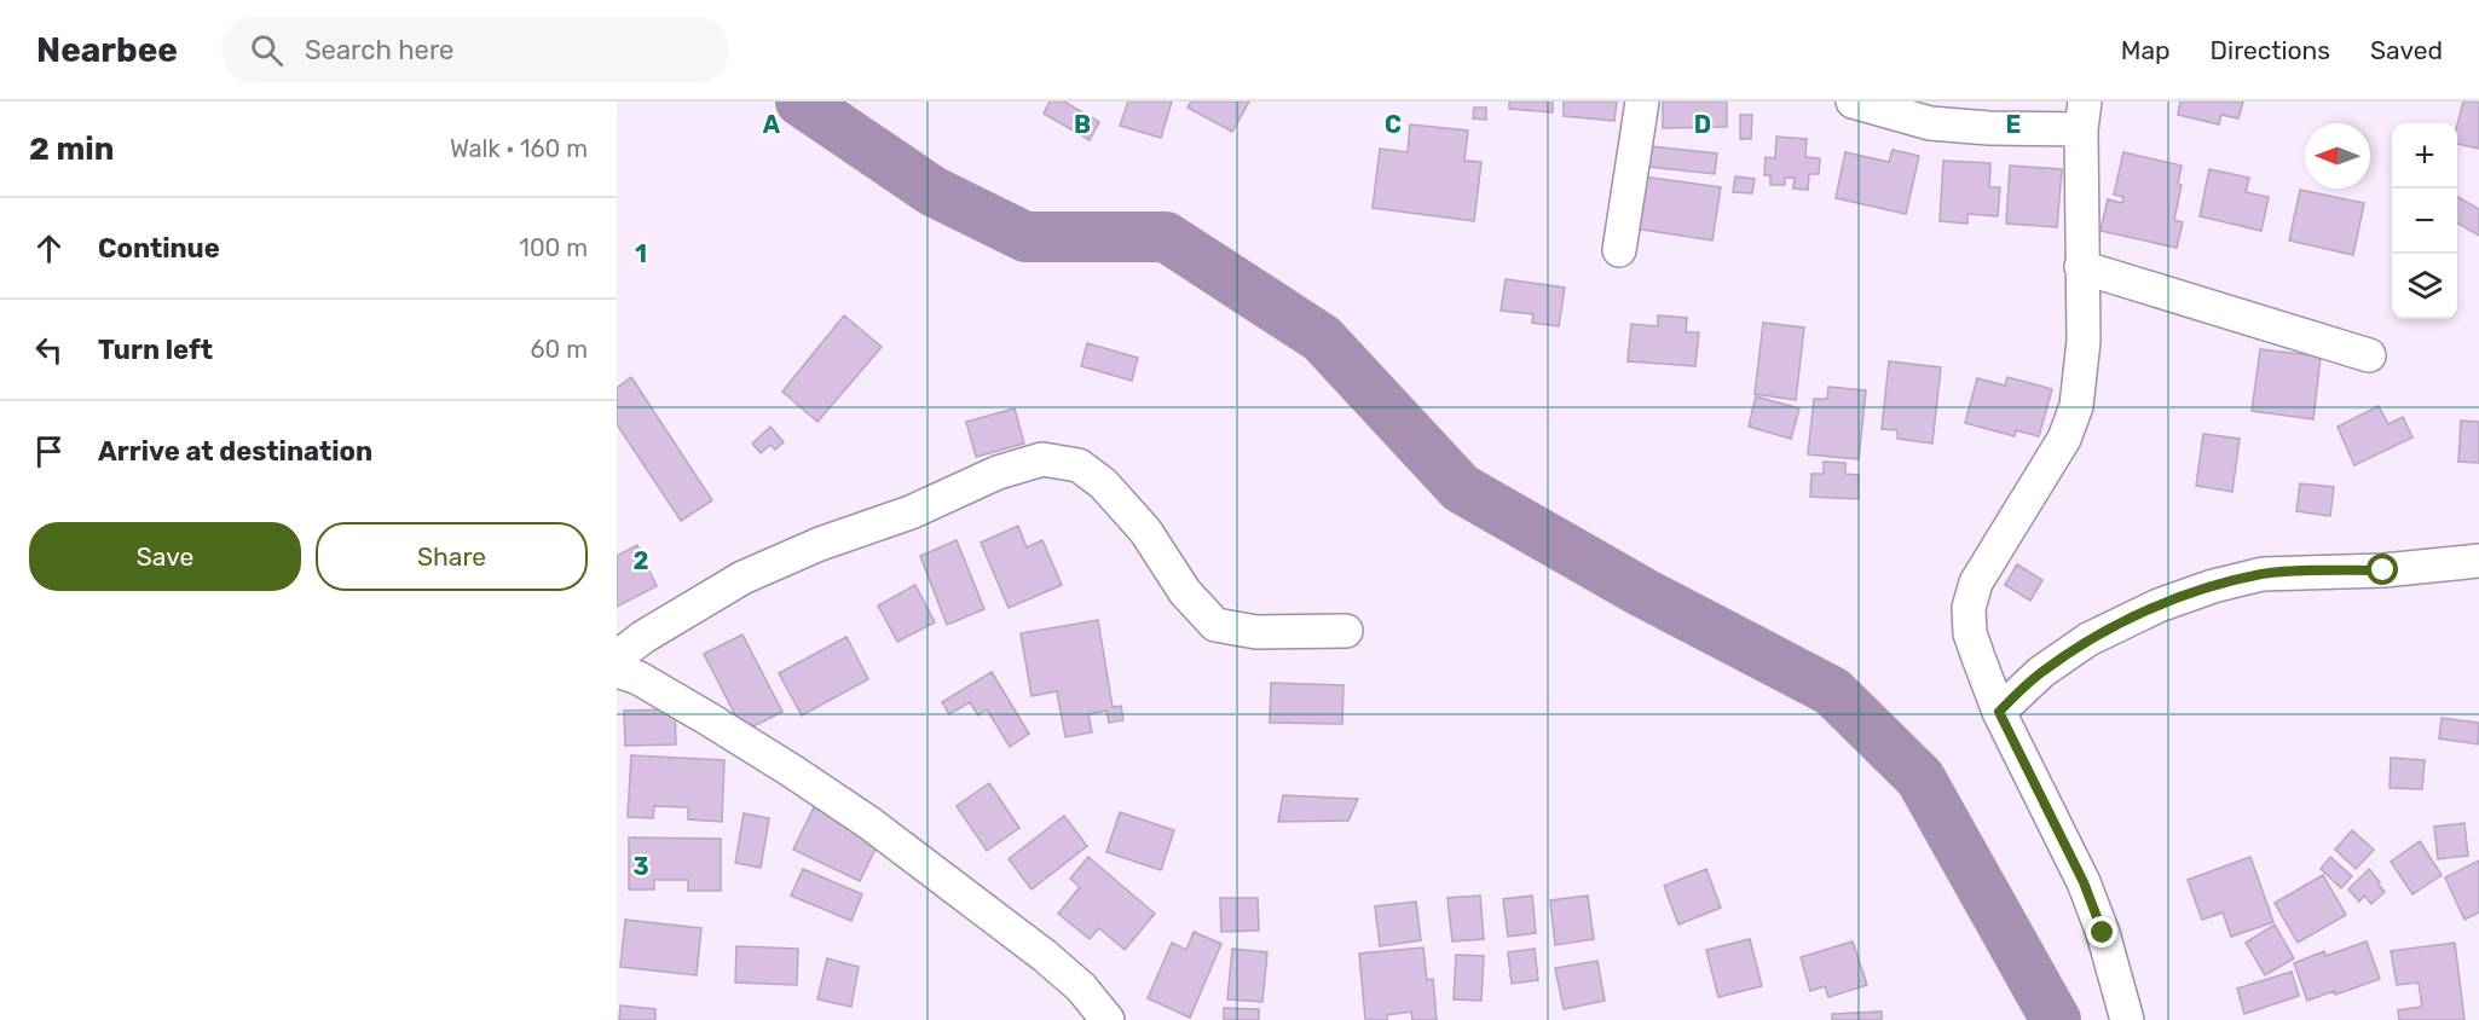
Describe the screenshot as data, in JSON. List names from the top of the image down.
{
  "north": "left",
  "page": {
    "header": "Nearbee",
    "search": "Search here",
    "nav": ["Map", "Directions", "Saved"],
    "heading": ["2 min", "Walk · 160 m"],
    "map_buttons": ["+", "−"],
    "list": [
      ["Continue", "100 m"],
      ["Turn left", "60 m"],
      "Arrive at destination"
    ],
    "buttons": ["Save", "Share"]
  },
  "grid": {
    "columns": [
      "A",
      "B",
      "C",
      "D",
      "E"
    ],
    "rows": ["1", "2", "3"]
  }
}
